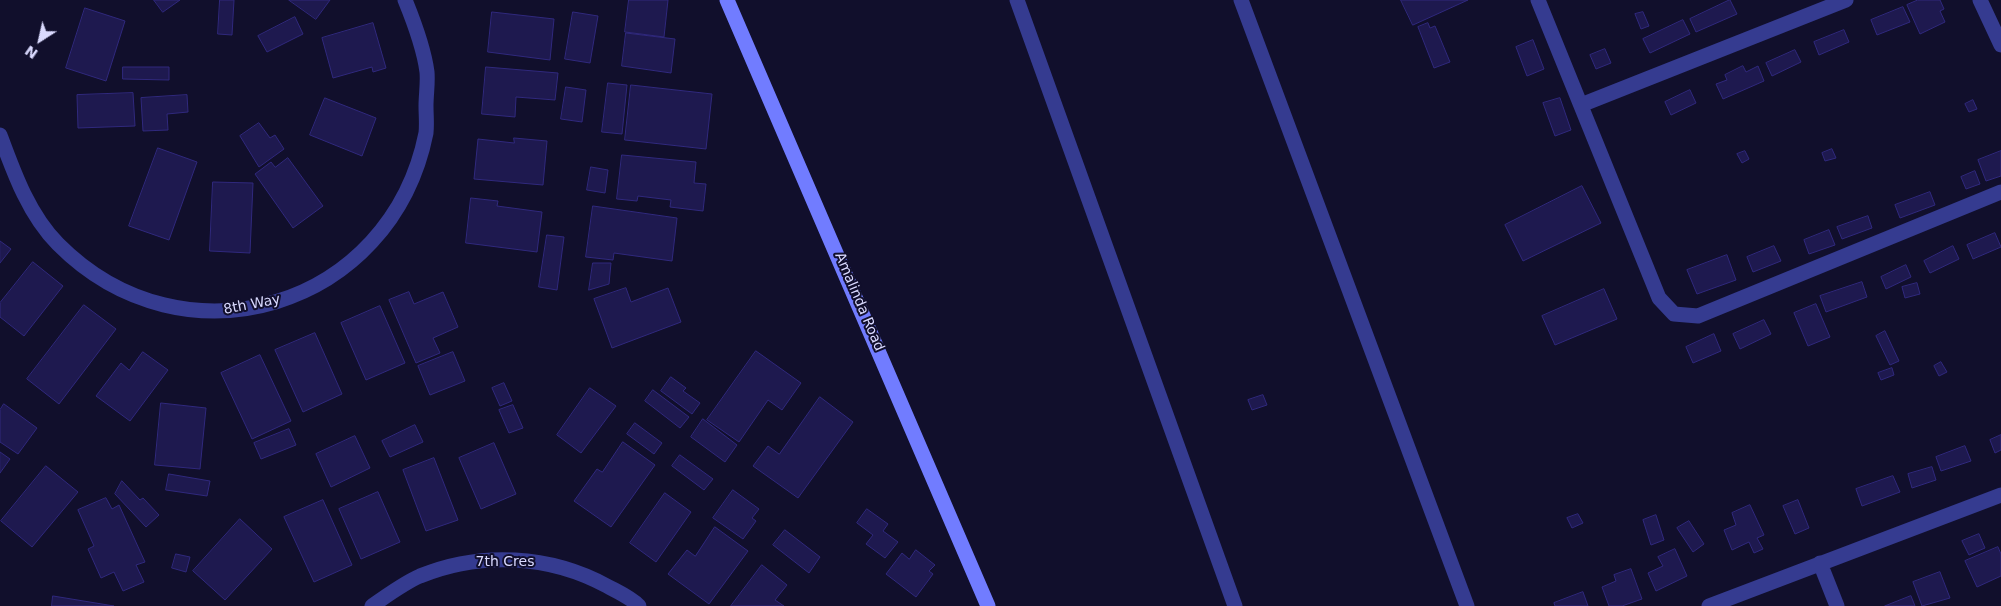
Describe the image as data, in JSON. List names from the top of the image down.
{
  "streets": {
    "street": ["Amalinda Road", "8th Way", "7th Cres"]
  },
  "north": "bottom left"
}
